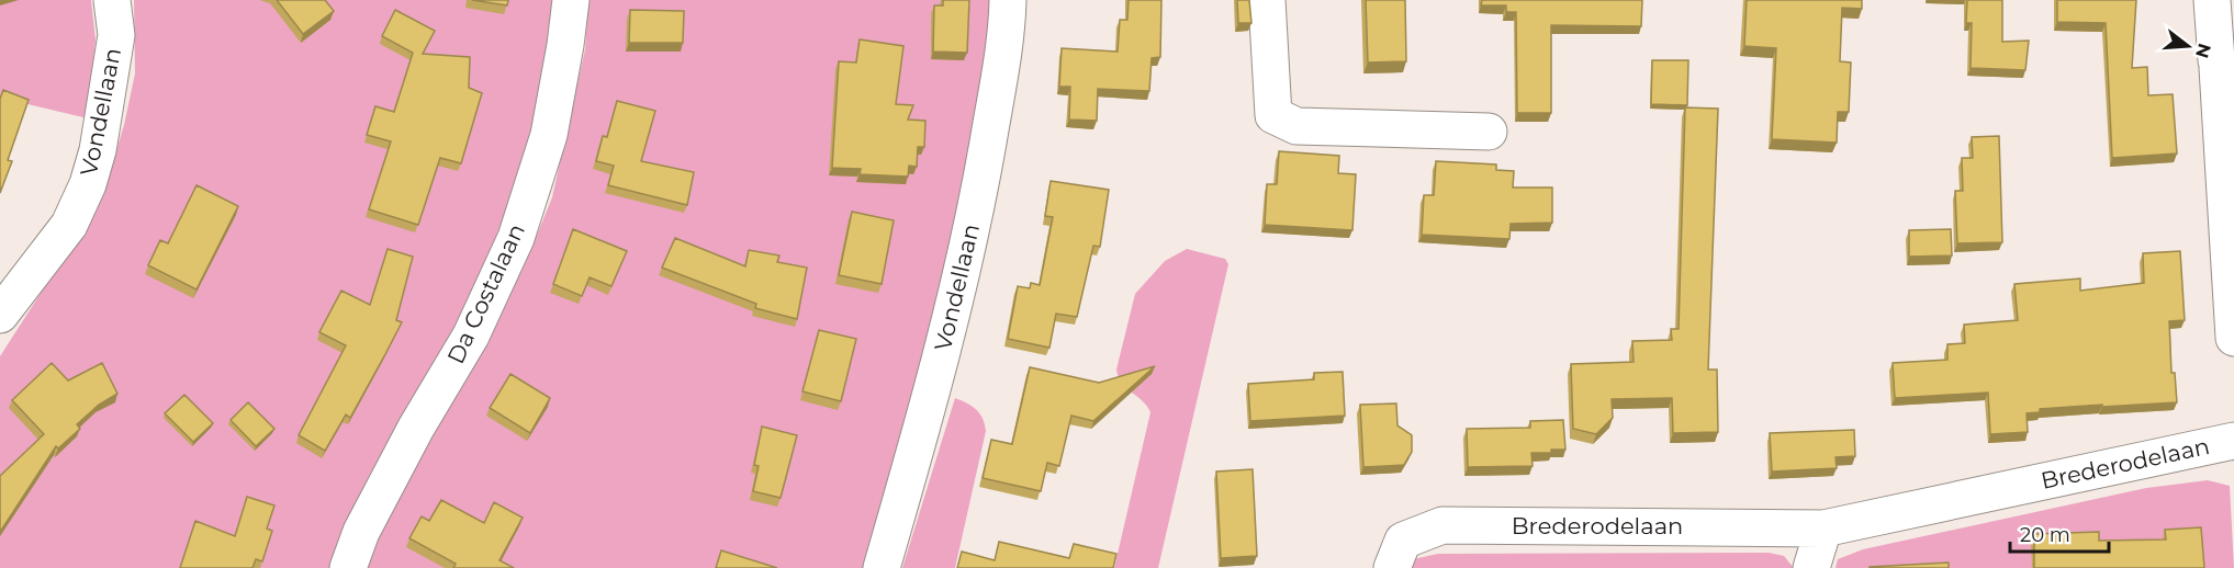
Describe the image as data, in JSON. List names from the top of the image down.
{
  "streets": {
    "street": ["Vondellaan", "Da Costalaan", "Brederodelaan"]
  },
  "scale_bar": "20 m",
  "north": "right"
}
